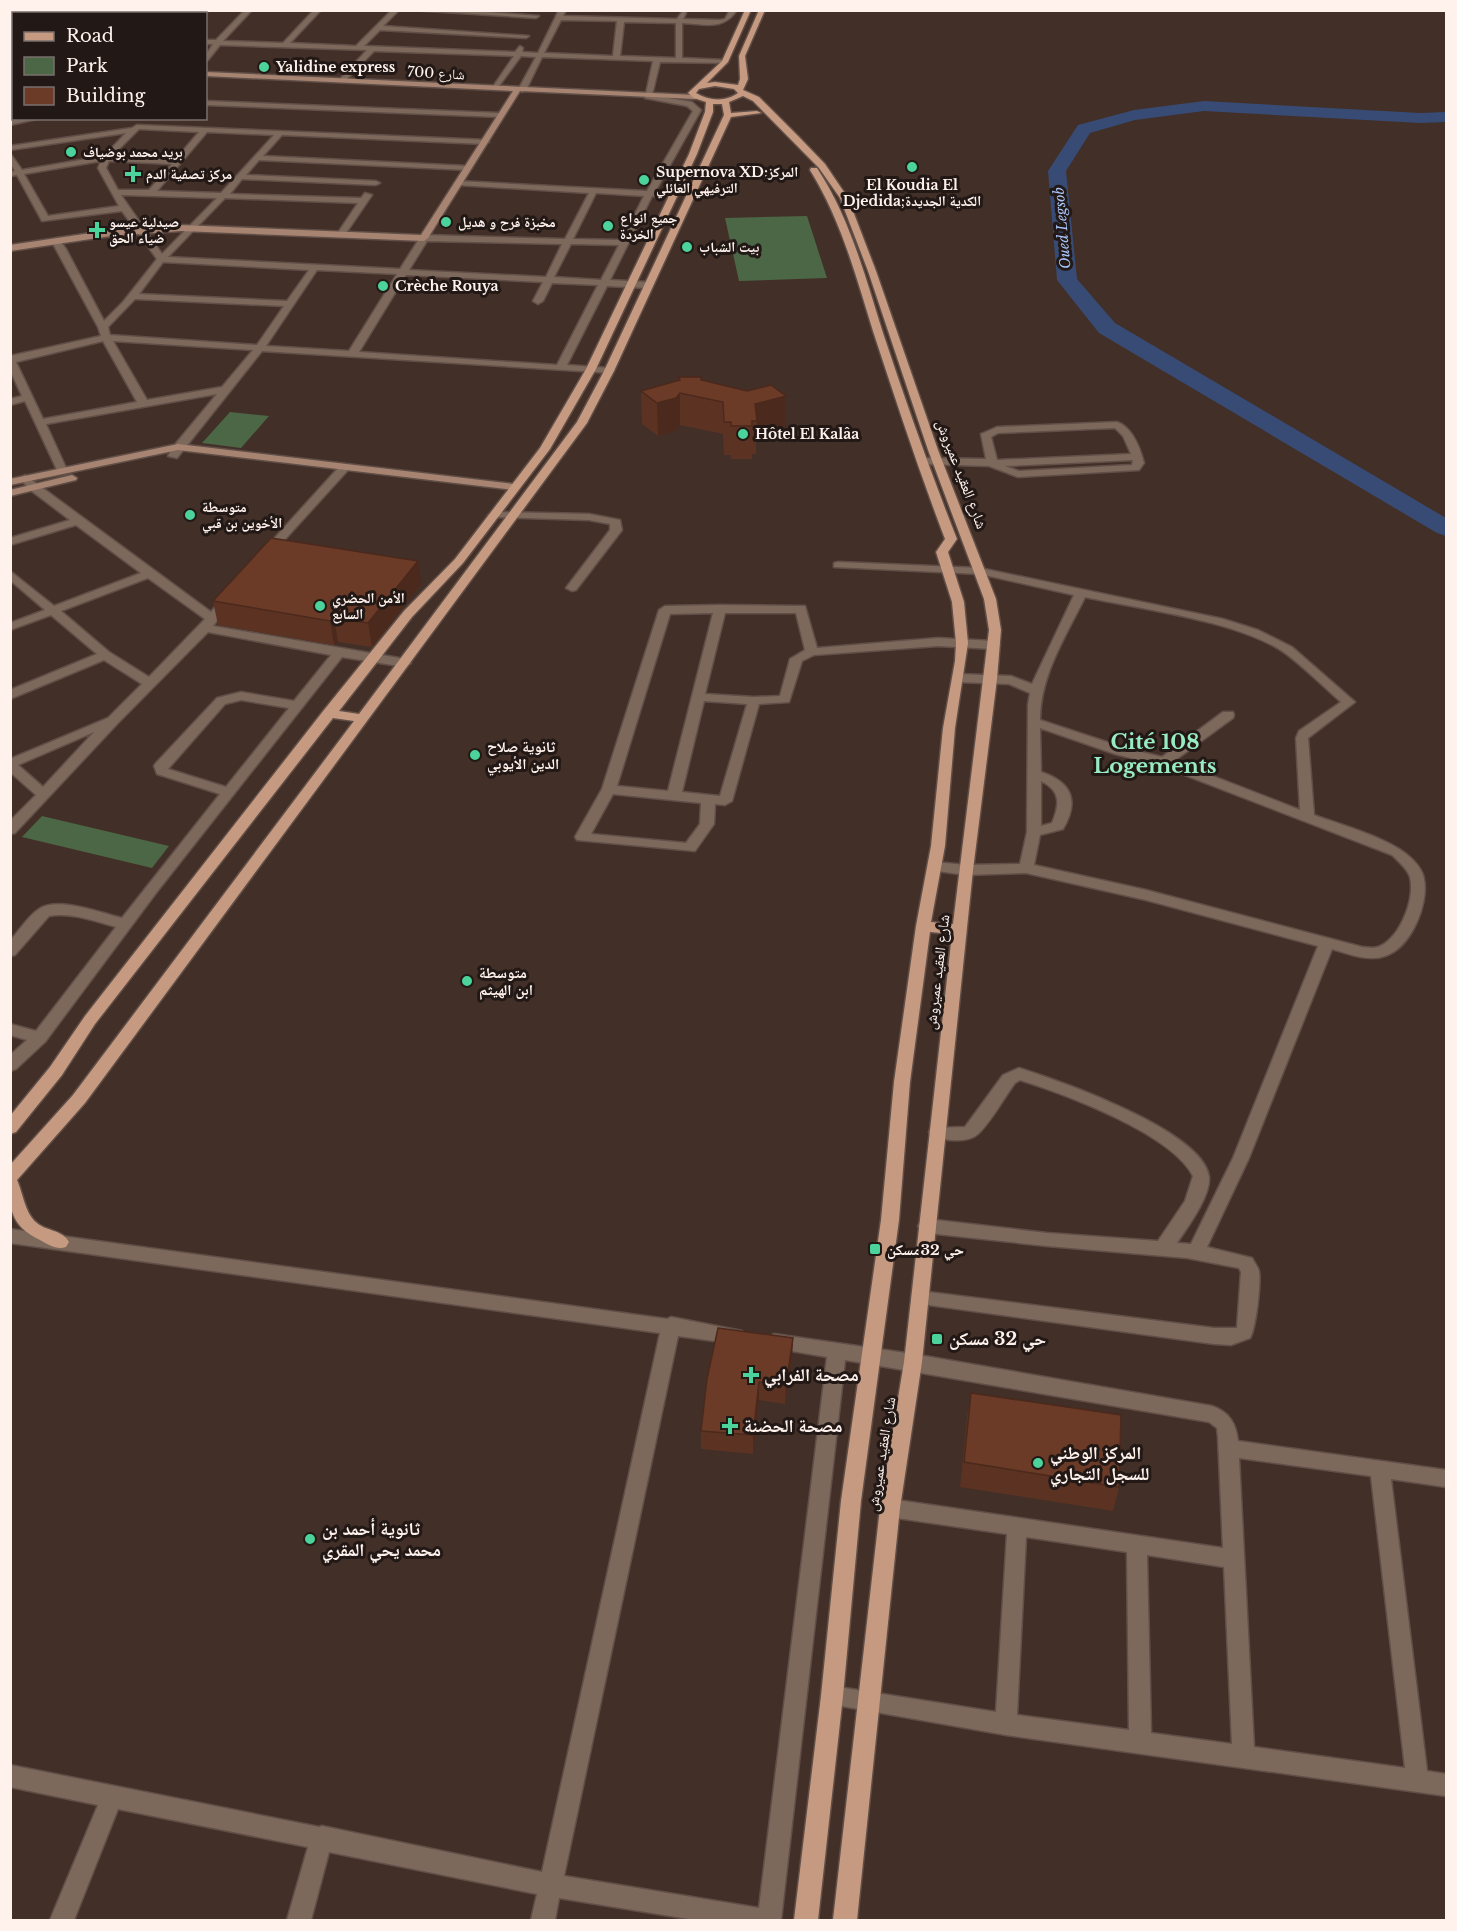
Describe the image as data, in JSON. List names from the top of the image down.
{
  "streets": {
    "main road": ["شارع 700", "شارع العقيد عميروش"]
  },
  "districts": ["Cité 108 Logements"],
  "water": ["Oued Legsob"],
  "places": {
    "other": [
      "Yalidine express",
      "بريد محمد بوضياف",
      "El Koudia El Djedida;الكدية الجديدة",
      "Supernova XD;المركز الترفيهي العائلي",
      "مخبزة فرح و هديل",
      "جميع انواع الخردة",
      "بيت الشباب",
      "Crèche Rouya",
      "Hôtel El Kalâa",
      "متوسطة الأخوين بن قبي",
      "الأمن الحضري السابع",
      "ثانوية صلاح الدين الأيوبي",
      "متوسطة ابن الهيثم",
      "المركز الوطني للسجل التجاري",
      "ثانوية أحمد بن محمد يحي المقري"
    ],
    "health": [
      "مركز تصفية الدم",
      "صيدلية عيسو ضياء الحق",
      "مصحة الفرابي",
      "مصحة الحضنة"
    ],
    "transit": ["حي 32مسكن", "حي 32 مسكن"]
  },
  "legend": ["Road", "Park", "Building"]
}
